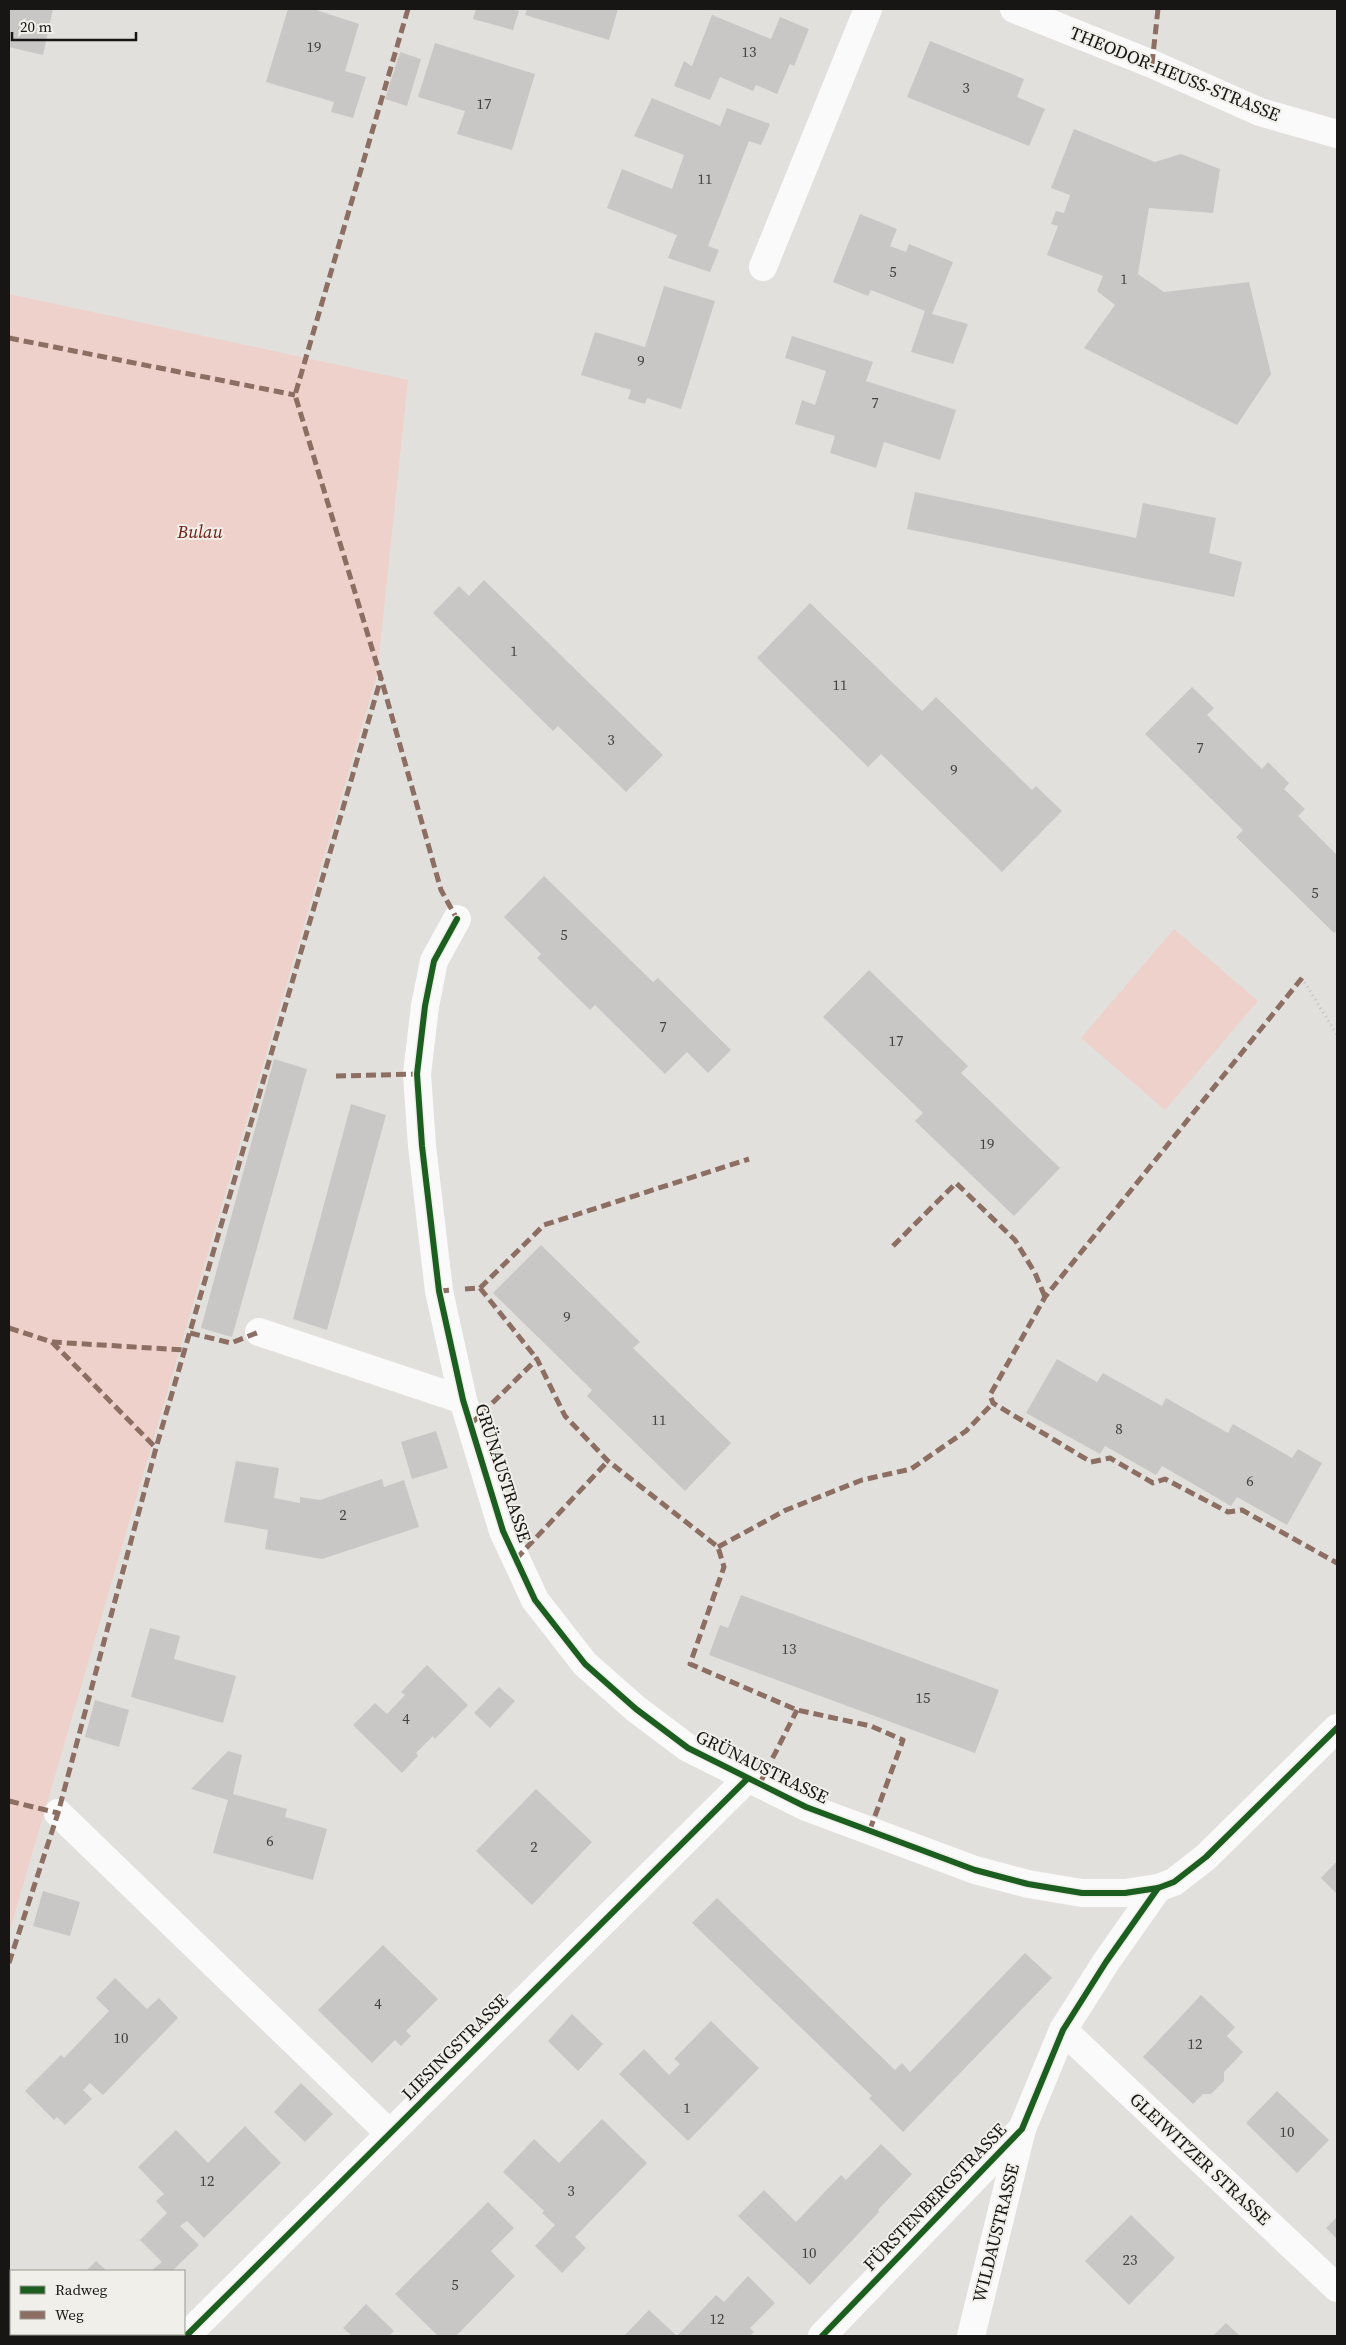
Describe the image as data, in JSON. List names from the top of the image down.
{
  "streets": {
    "street": [
      "THEODOR-HEUSS-STRASSE",
      "GRÜNAUSTRASSE",
      "LIESINGSTRASSE",
      "GLEIWITZER STRASSE",
      "FÜRSTENBERGSTRASSE",
      "WILDAUSTRASSE"
    ]
  },
  "crossings": [
    ["GRÜNAUSTRASSE", "LIESINGSTRASSE"],
    ["GRÜNAUSTRASSE", "FÜRSTENBERGSTRASSE"],
    ["GLEIWITZER STRASSE", "FÜRSTENBERGSTRASSE"],
    ["FÜRSTENBERGSTRASSE", "WILDAUSTRASSE"]
  ],
  "parks": ["Bulau"],
  "house_numbers": [
    "19",
    "13",
    "3",
    "17",
    "11",
    "5",
    "1",
    "9",
    "7",
    "1",
    "11",
    "3",
    "7",
    "9",
    "5",
    "5",
    "7",
    "17",
    "19",
    "9",
    "11",
    "8",
    "6",
    "2",
    "13",
    "15",
    "4",
    "6",
    "2",
    "4",
    "10",
    "12",
    "1",
    "10",
    "12",
    "3",
    "10",
    "23",
    "5",
    "12"
  ],
  "legend": ["Radweg", "Weg"],
  "scale_bar": "20 m"
}
